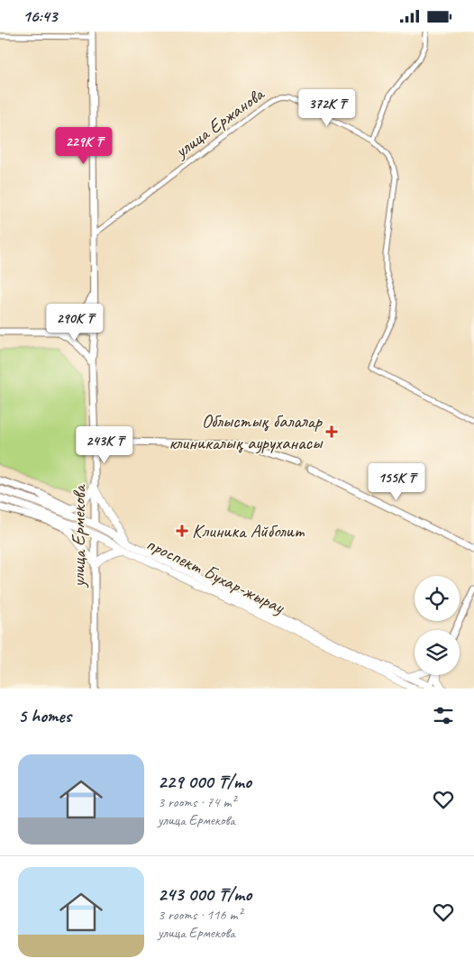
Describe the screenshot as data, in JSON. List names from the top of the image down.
{
  "streets": {
    "main road": ["улица Ермекова", "проспект Бухар-жырау"],
    "street": ["улица Ержанова"]
  },
  "crossings": [
    ["улица Ержанова", "улица Ермекова"],
    ["улица Ермекова", "проспект Бухар-жырау"]
  ],
  "places": {
    "health": ["Облыстық балалар клиникалық ауруханасы", "Клиника Айболит"]
  },
  "page": {
    "status": "16:43",
    "price": [
      "372K ₸",
      "229K ₸",
      "290K ₸",
      "243K ₸",
      "155K ₸"
    ],
    "heading": "5 homes",
    "list": [
      {
        "name": "229 000 ₸/mo",
        "note": "3 rooms · 74 m² · улица Ермекова"
      },
      {
        "name": "243 000 ₸/mo",
        "note": "3 rooms · 116 m² · улица Ермекова"
      }
    ]
  }
}
